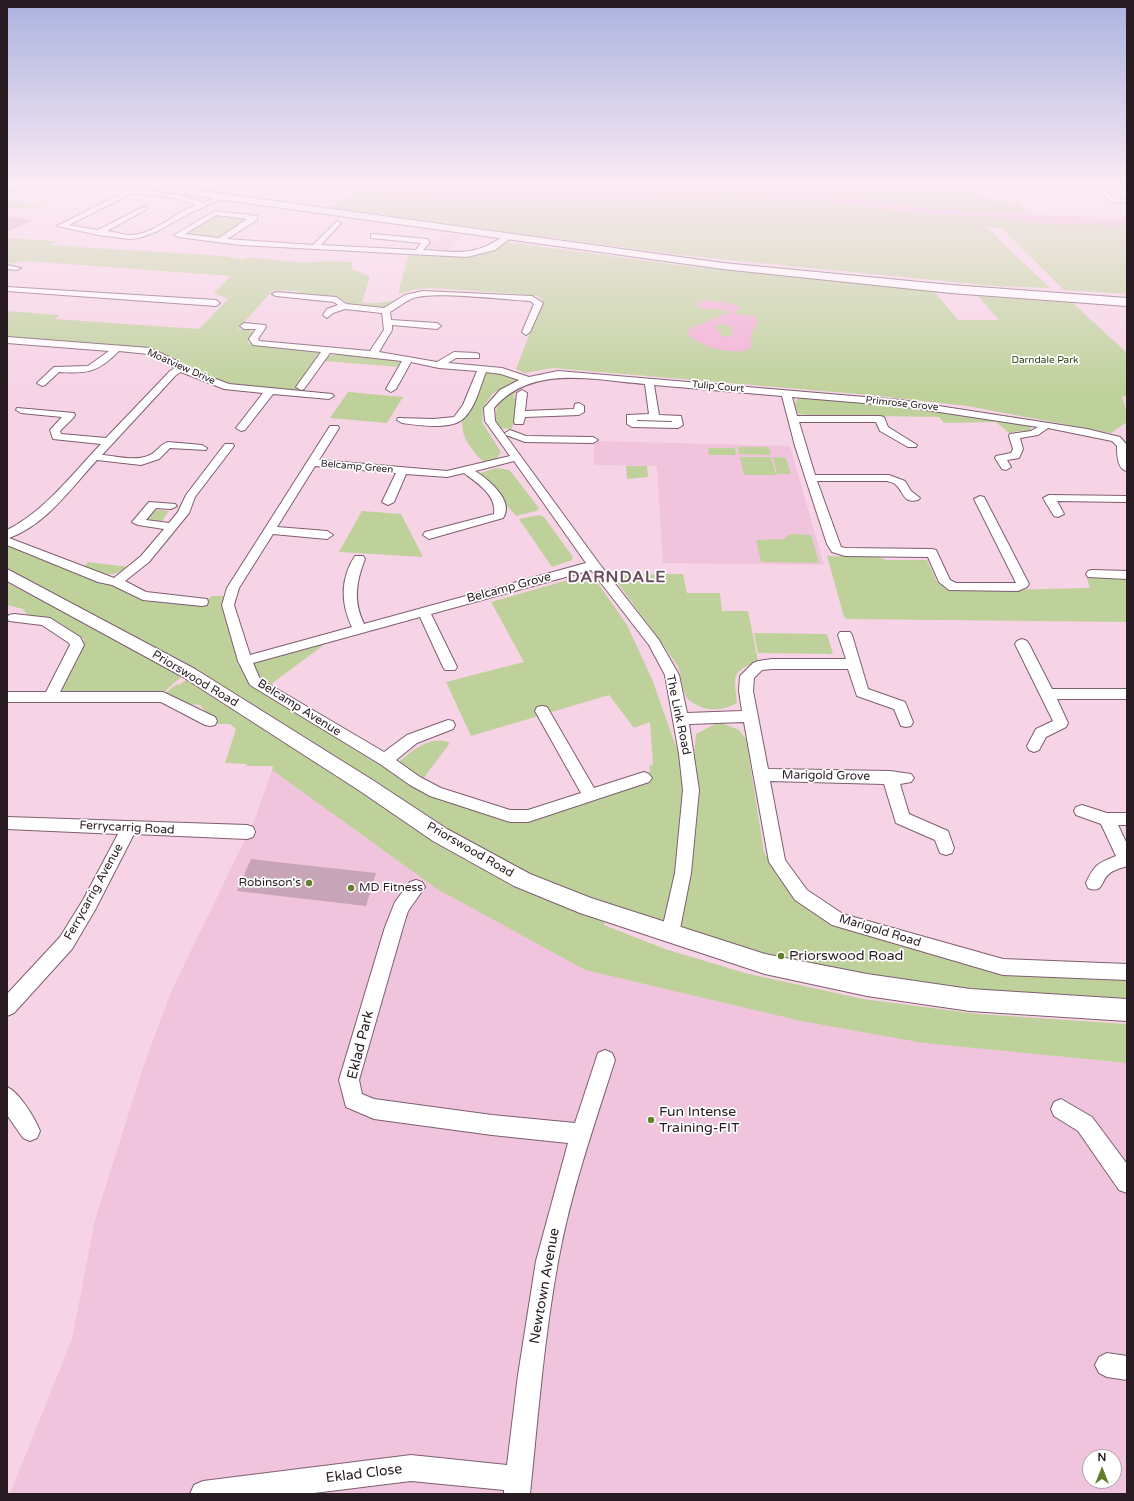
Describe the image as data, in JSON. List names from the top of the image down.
{
  "streets": {
    "street": [
      "Moatview Drive",
      "Tulip Court",
      "Primrose Grove",
      "Belcamp Green",
      "Belcamp Grove",
      "Priorswood Road",
      "Belcamp Avenue",
      "The Link Road",
      "Marigold Grove",
      "Ferrycarrig Road",
      "Ferrycarrig Avenue",
      "Marigold Road",
      "Eklad Park",
      "Newtown Avenue",
      "Eklad Close"
    ]
  },
  "crossings": [
    ["Tulip Court", "Primrose Grove"],
    ["Tulip Court", "The Link Road"],
    ["Belcamp Green", "Belcamp Avenue"],
    ["Belcamp Green", "The Link Road"],
    ["Belcamp Grove", "Belcamp Avenue"],
    ["Belcamp Grove", "The Link Road"],
    ["Priorswood Road", "The Link Road"],
    ["Marigold Grove", "Marigold Road"],
    ["Ferrycarrig Road", "Ferrycarrig Avenue"],
    ["Eklad Park", "Newtown Avenue"],
    ["Newtown Avenue", "Eklad Close"]
  ],
  "districts": ["DARNDALE"],
  "parks": ["Darndale Park"],
  "places": [
    "Robinson's",
    "MD Fitness",
    "Priorswood Road",
    "Fun Intense Training-FIT"
  ],
  "north": "top"
}
